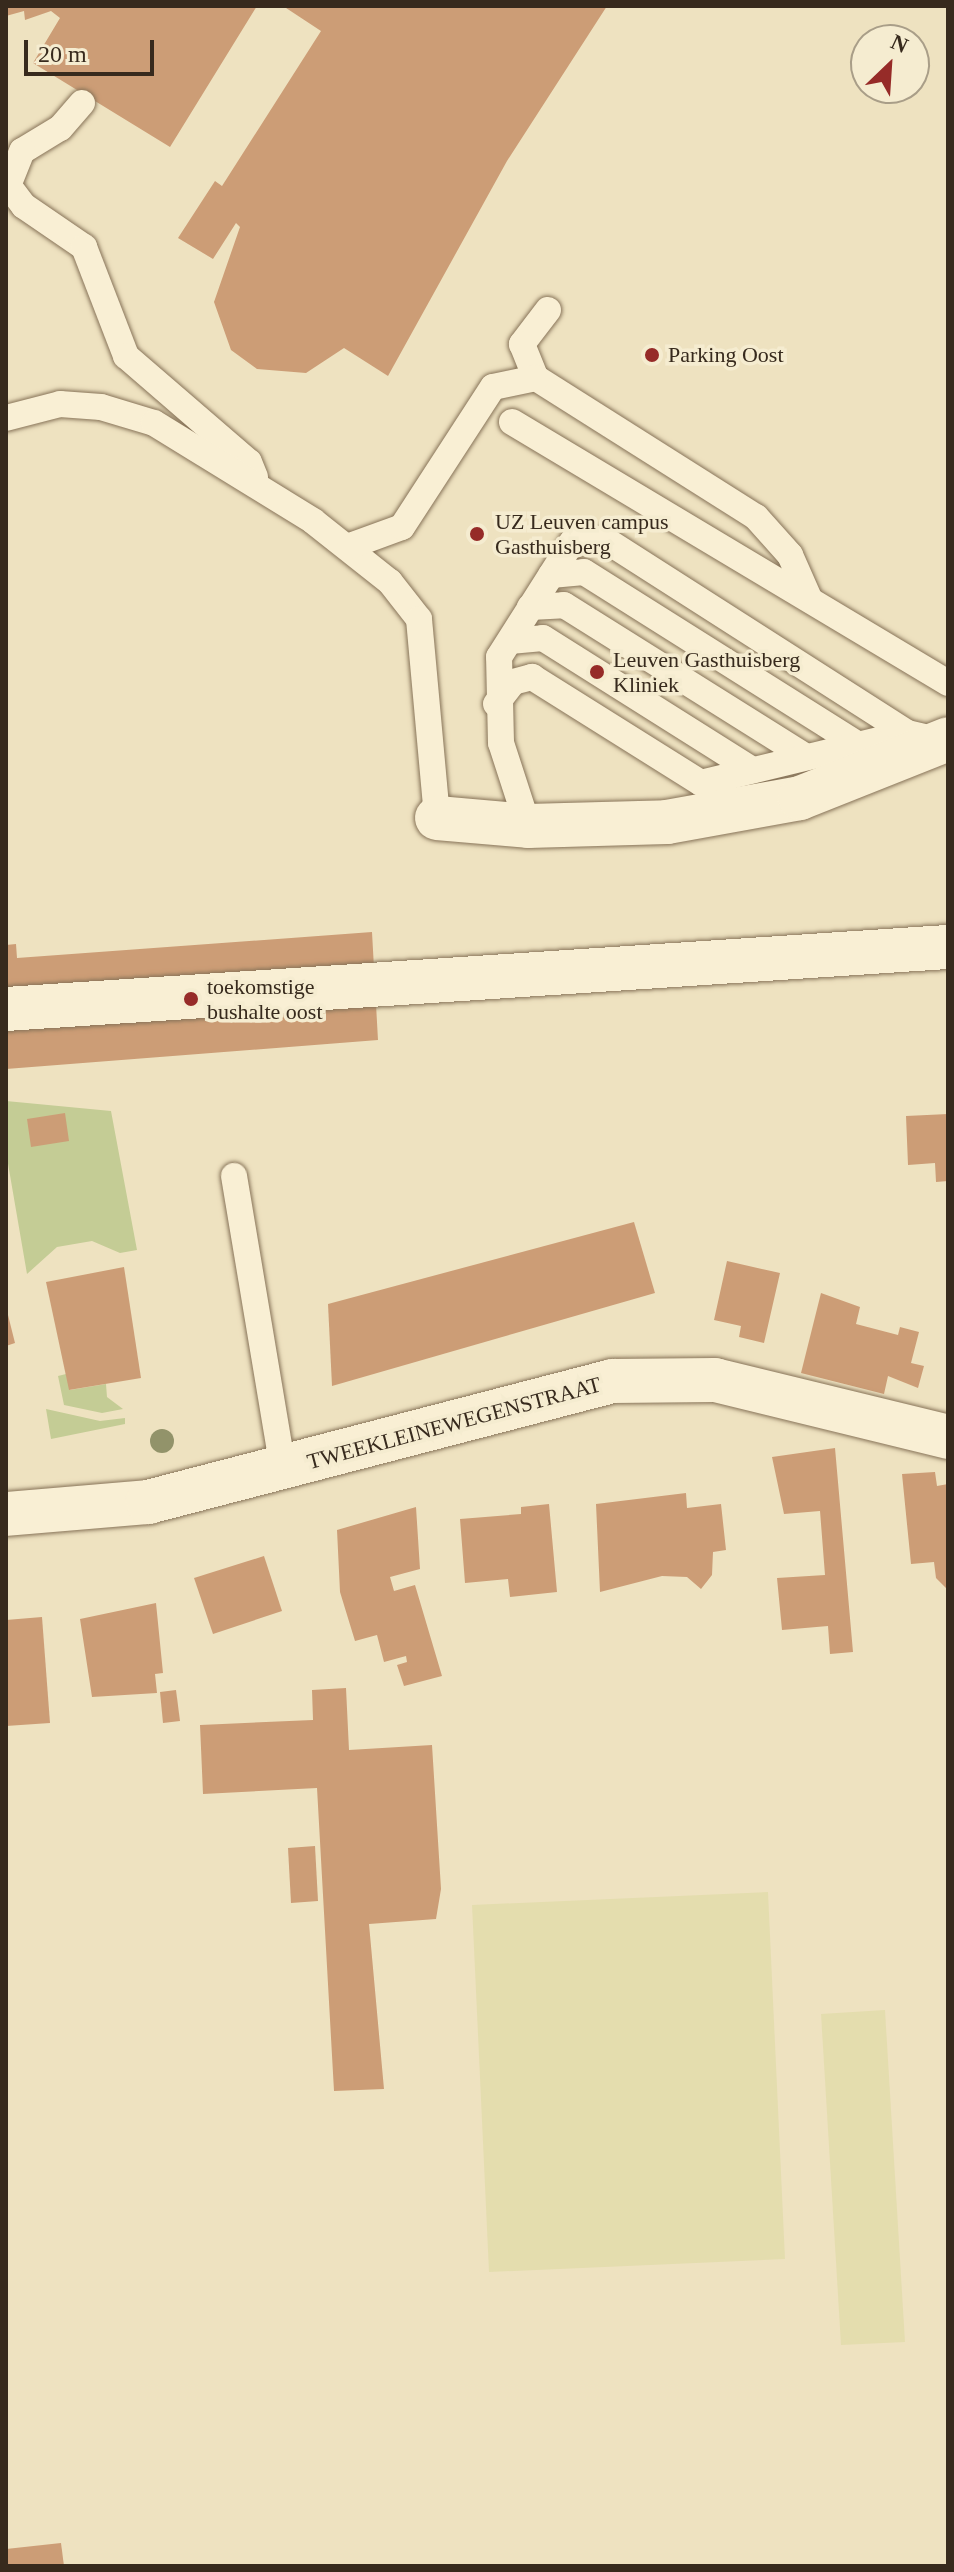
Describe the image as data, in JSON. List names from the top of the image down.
{
  "streets": {
    "street": ["TWEEKLEINEWEGENSTRAAT"]
  },
  "places": [
    "Parking Oost",
    "UZ Leuven campus Gasthuisberg",
    "Leuven Gasthuisberg Kliniek",
    "toekomstige bushalte oost"
  ],
  "scale_bar": "20 m",
  "north": "top right"
}
